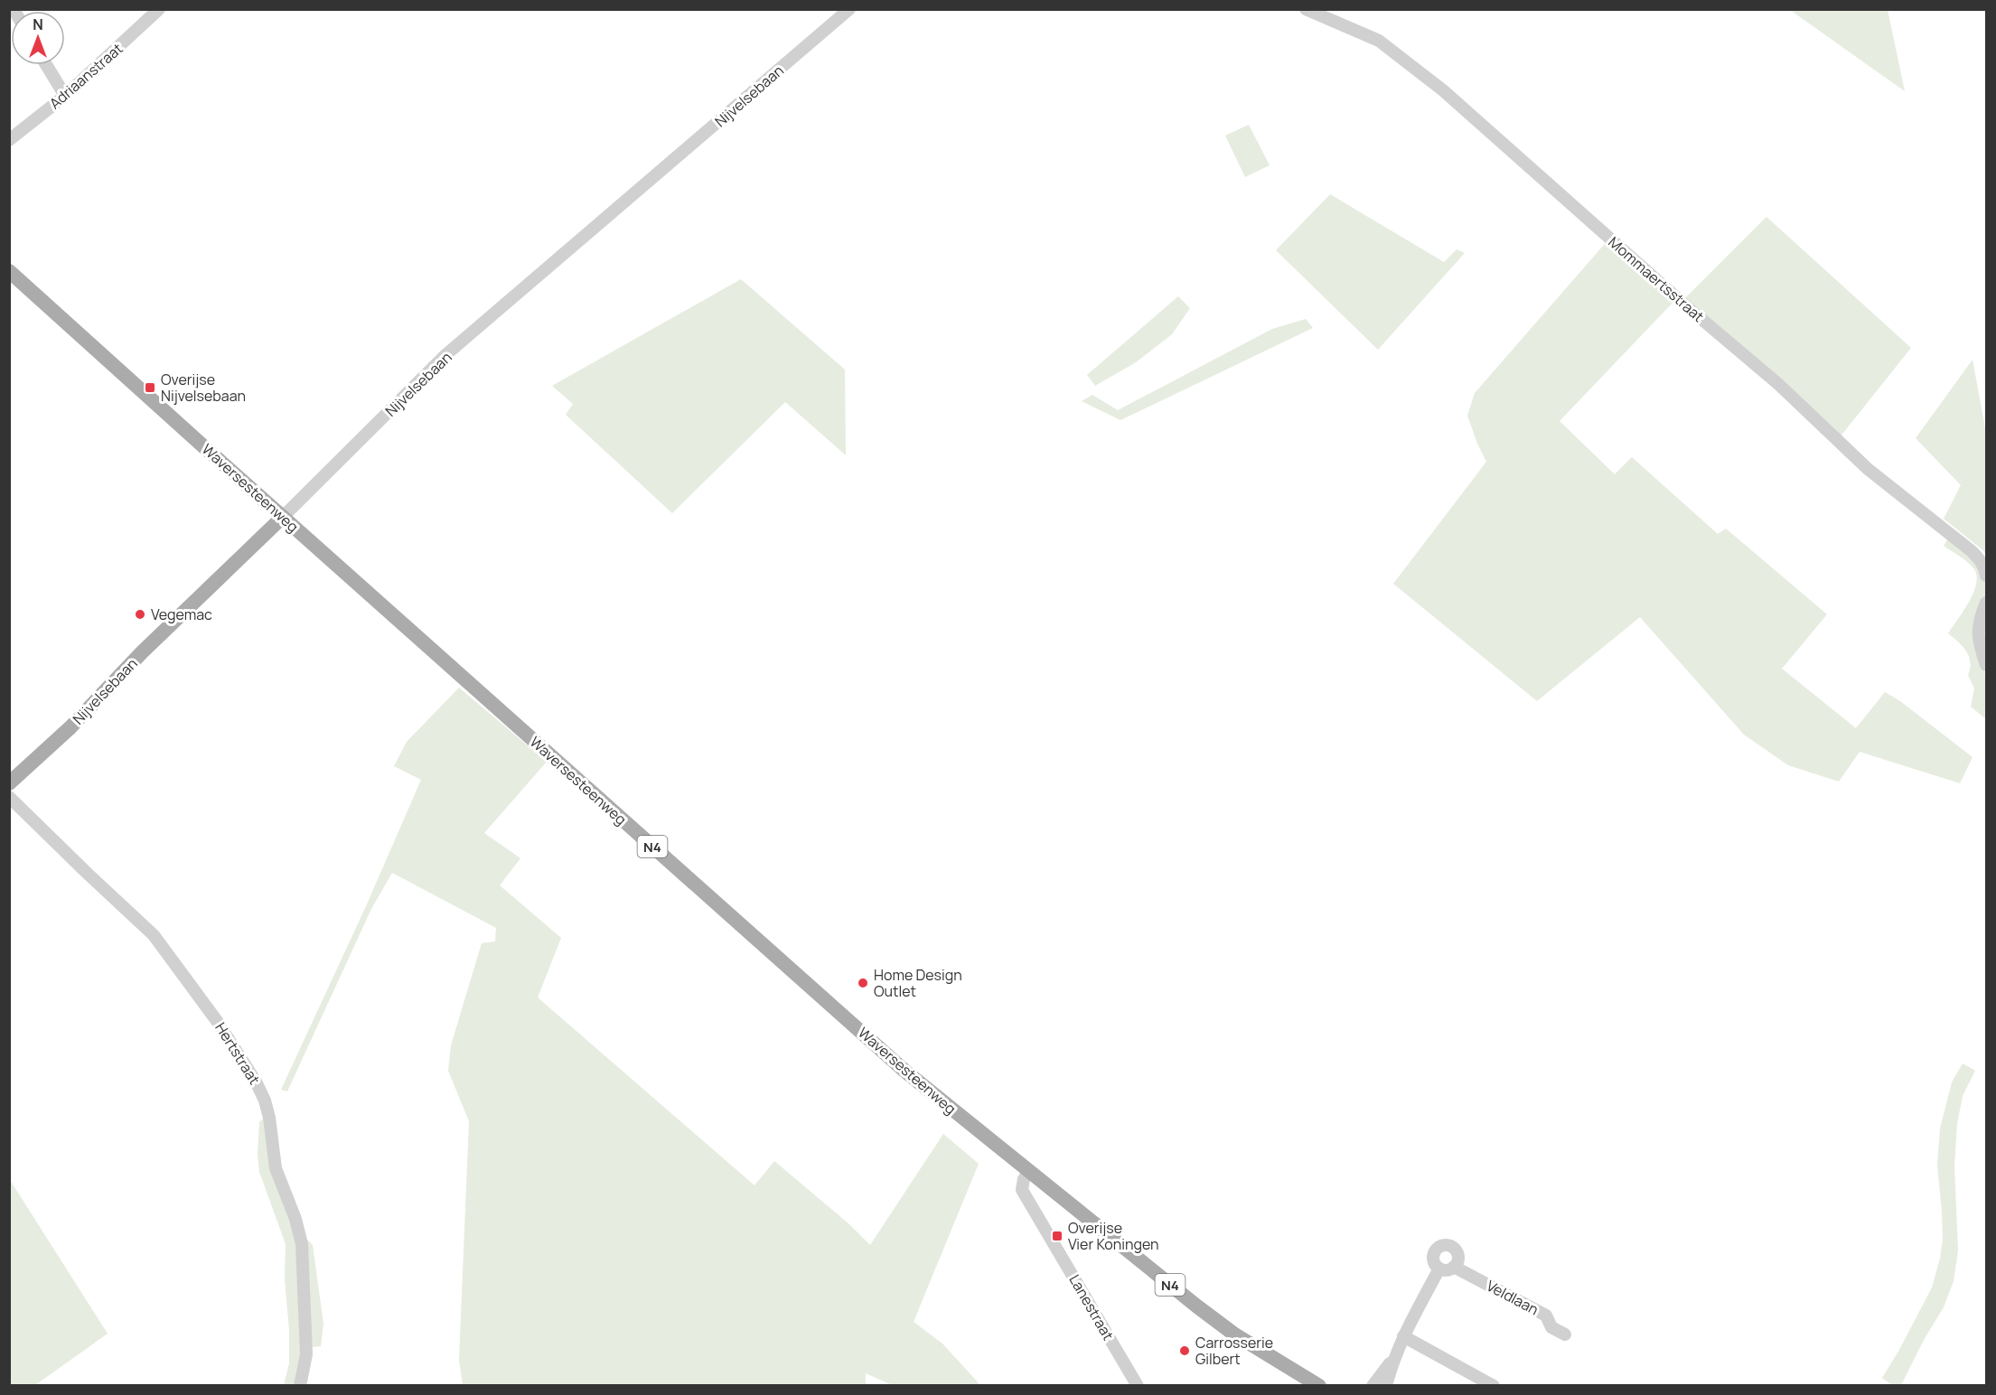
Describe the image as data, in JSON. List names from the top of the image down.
{
  "streets": {
    "main road": ["Nijvelsebaan", "Waversesteenweg", "N4"],
    "street": [
      "Adriaanstraat",
      "Mommaertsstraat",
      "Hertstraat",
      "Veldlaan",
      "Lanestraat"
    ]
  },
  "crossings": [
    ["Nijvelsebaan", "Waversesteenweg"],
    ["Waversesteenweg", "Lanestraat"]
  ],
  "places": {
    "transit": ["Overijse Nijvelsebaan", "Overijse Vier Koningen"],
    "other": ["Vegemac", "Home Design Outlet", "Carrosserie Gilbert"]
  },
  "north": "top"
}
